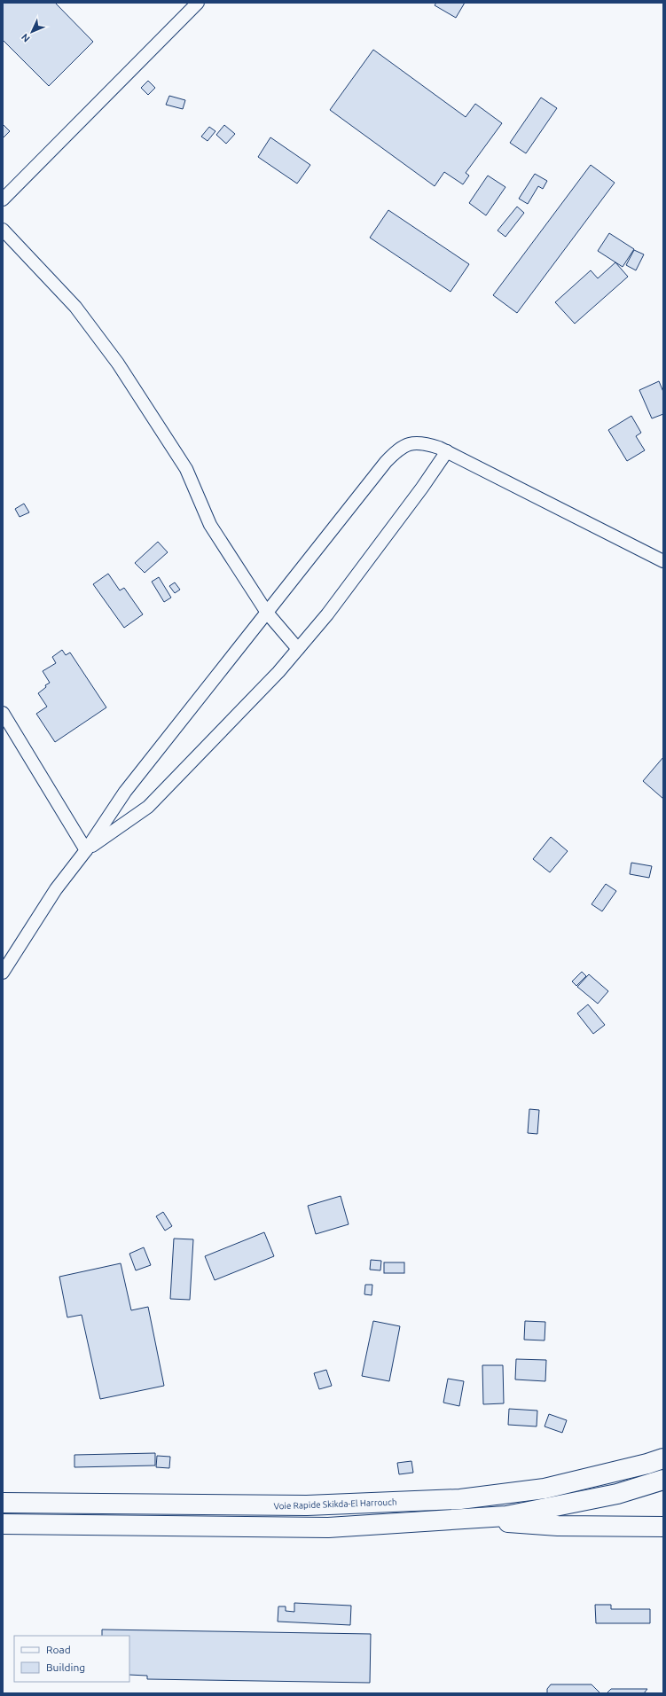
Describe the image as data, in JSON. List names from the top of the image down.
{
  "streets": {
    "highway": ["Voie Rapide Skikda-El Harrouch"]
  },
  "legend": ["Road", "Building"],
  "north": "bottom left"
}
